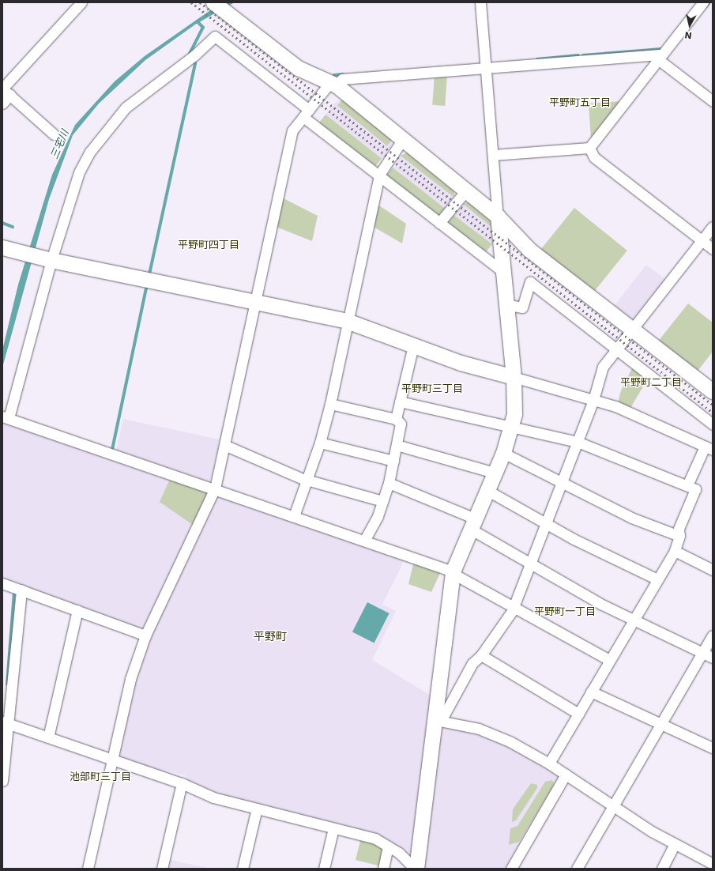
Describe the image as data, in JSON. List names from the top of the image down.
{
  "districts": [
    "平野町五丁目",
    "平野町四丁目",
    "平野町二丁目",
    "平野町三丁目",
    "平野町一丁目",
    "平野町",
    "池部町三丁目"
  ],
  "water": ["三宅川"],
  "north": "bottom"
}
